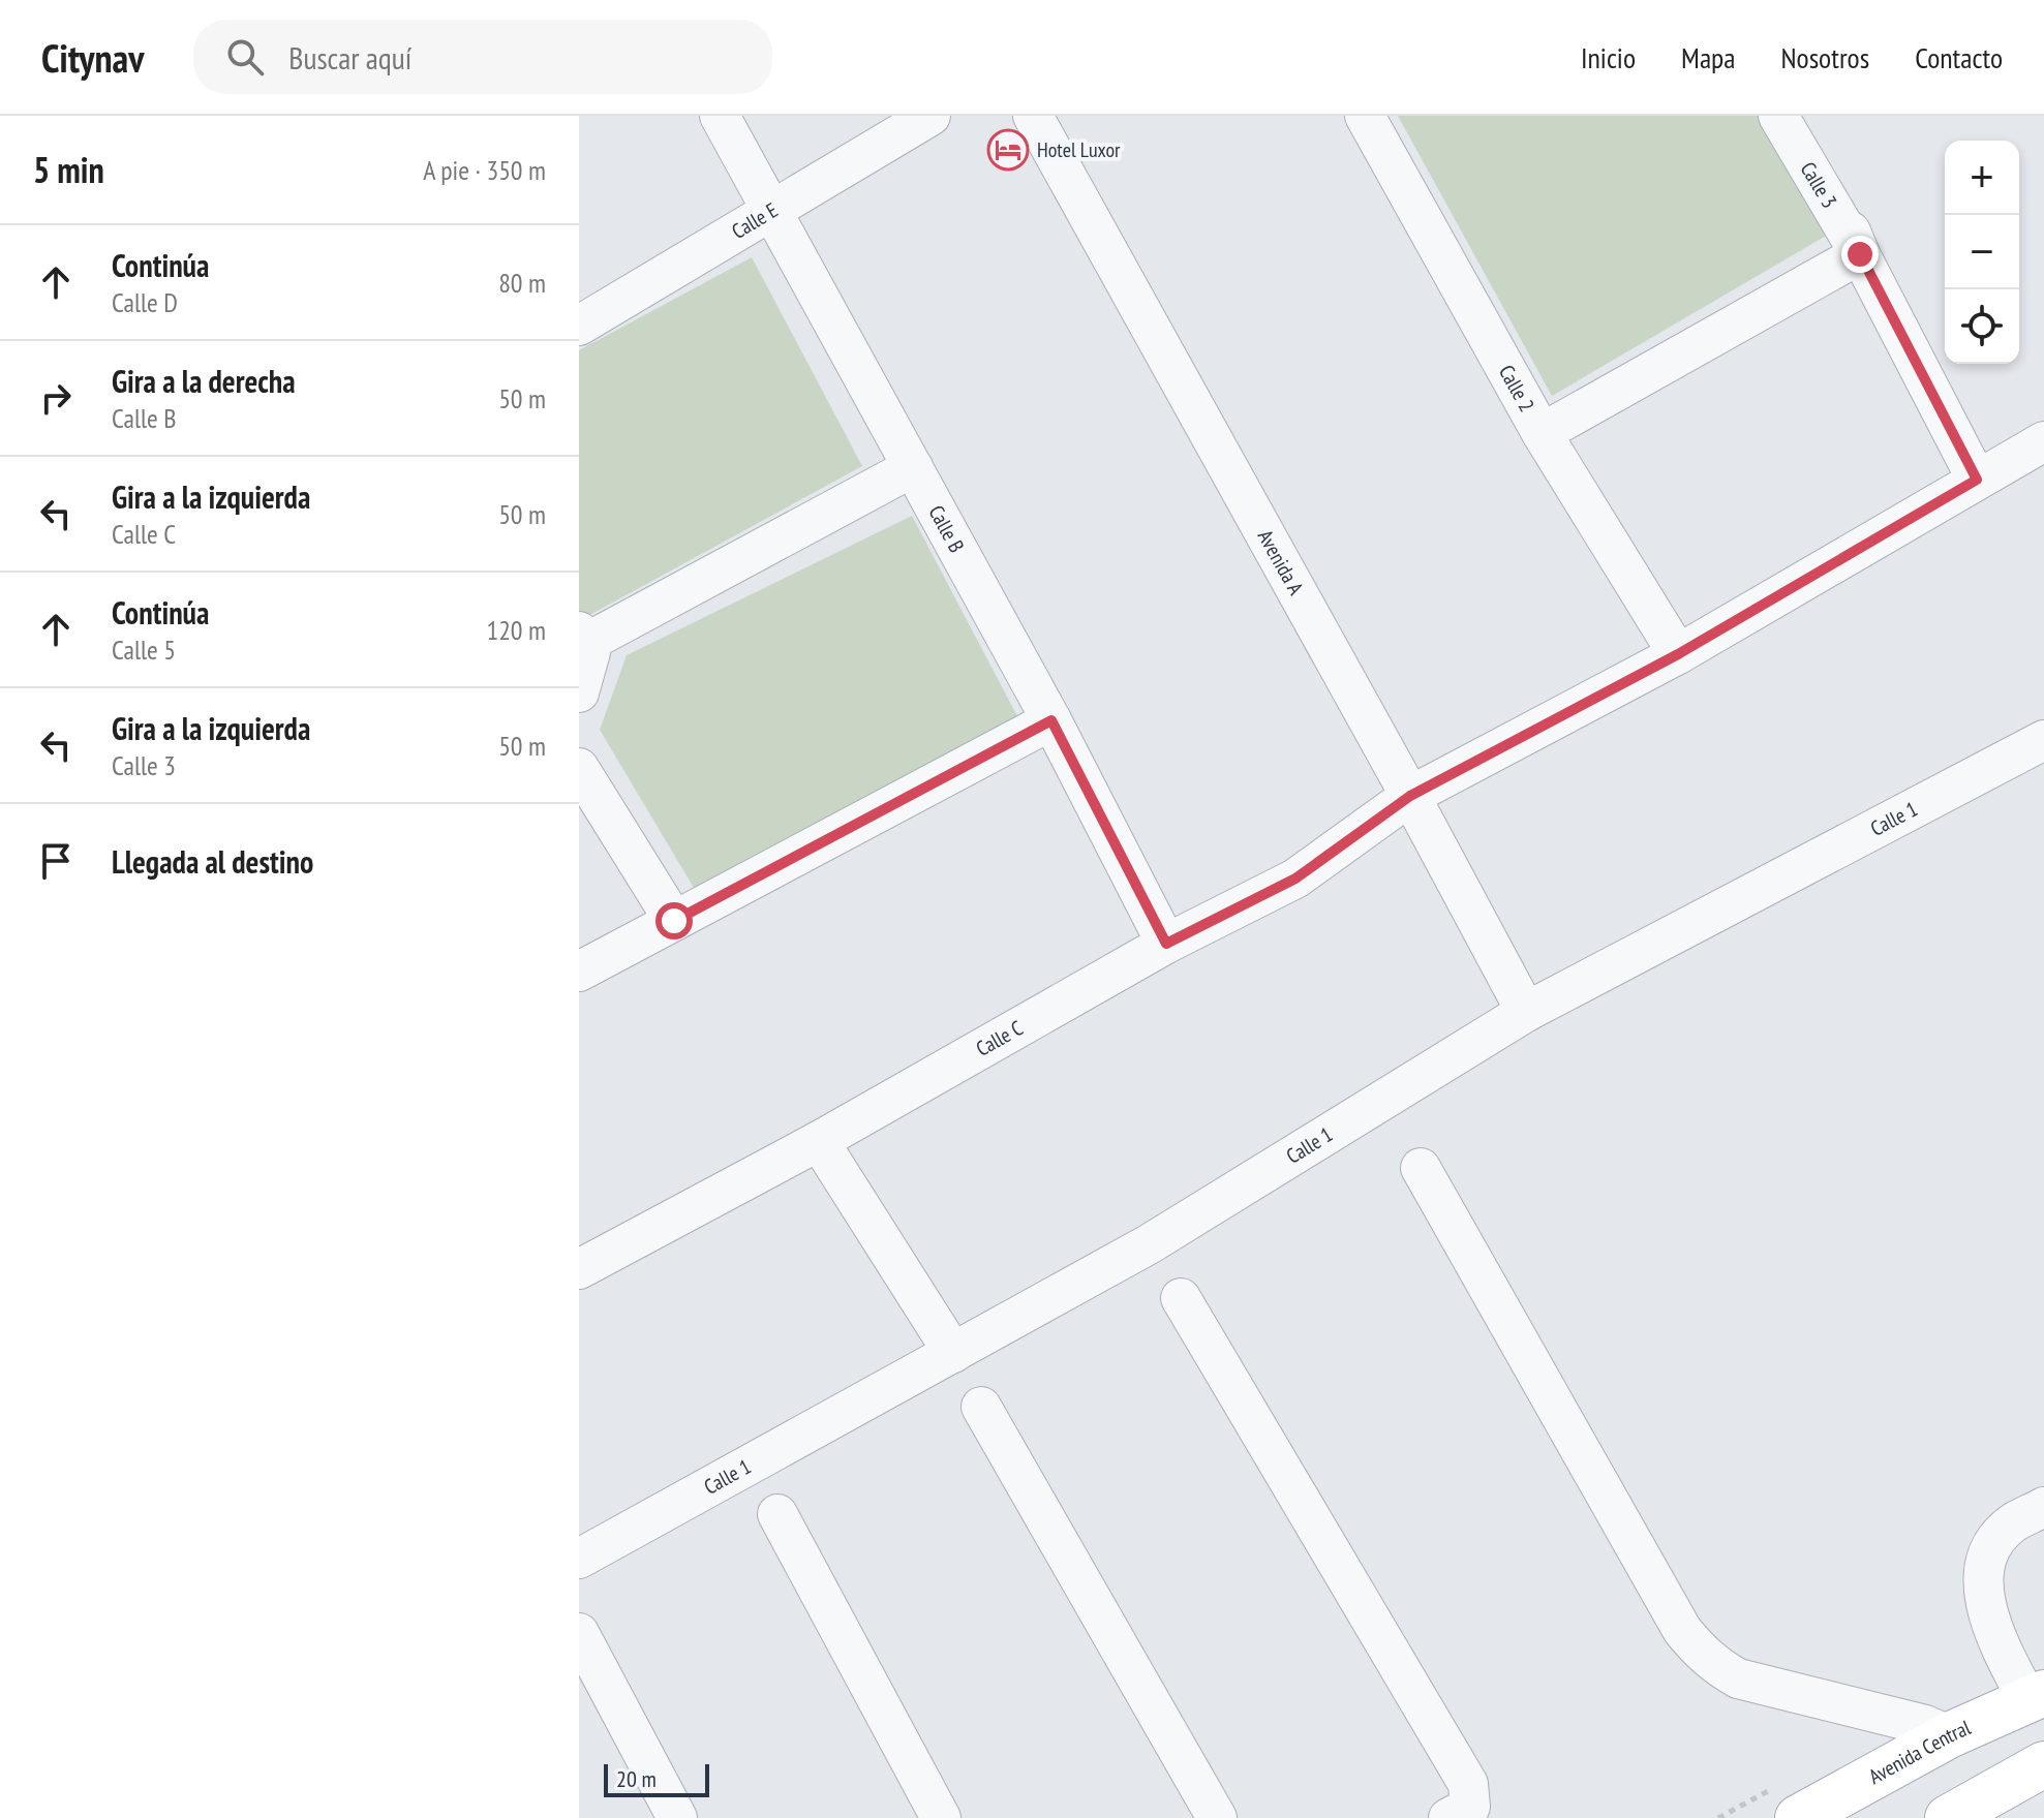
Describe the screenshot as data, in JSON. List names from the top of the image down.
{
  "streets": {
    "main road": ["Avenida Central"],
    "street": [
      "Calle 3",
      "Calle E",
      "Calle 2",
      "Calle B",
      "Avenida A",
      "Calle 1",
      "Calle C"
    ]
  },
  "crossings": [
    ["Calle 3", "Calle C"],
    ["Calle E", "Calle B"],
    ["Calle 2", "Calle C"],
    ["Calle B", "Calle C"],
    ["Avenida A", "Calle 1"],
    ["Avenida A", "Calle C"]
  ],
  "places": {
    "hotel": ["Hotel Luxor"]
  },
  "scale_bar": "20 m",
  "page": {
    "header": "Citynav",
    "search": "Buscar aquí",
    "nav": [
      "Inicio",
      "Mapa",
      "Nosotros",
      "Contacto"
    ],
    "heading": ["5 min", "A pie · 350 m"],
    "map_buttons": ["+", "−"],
    "list": [
      ["Continúa", "Calle D", "80 m"],
      ["Gira a la derecha", "Calle B", "50 m"],
      ["Gira a la izquierda", "Calle C", "50 m"],
      ["Continúa", "Calle 5", "120 m"],
      ["Gira a la izquierda", "Calle 3", "50 m"],
      "Llegada al destino"
    ],
    "scale": "20 m"
  }
}
